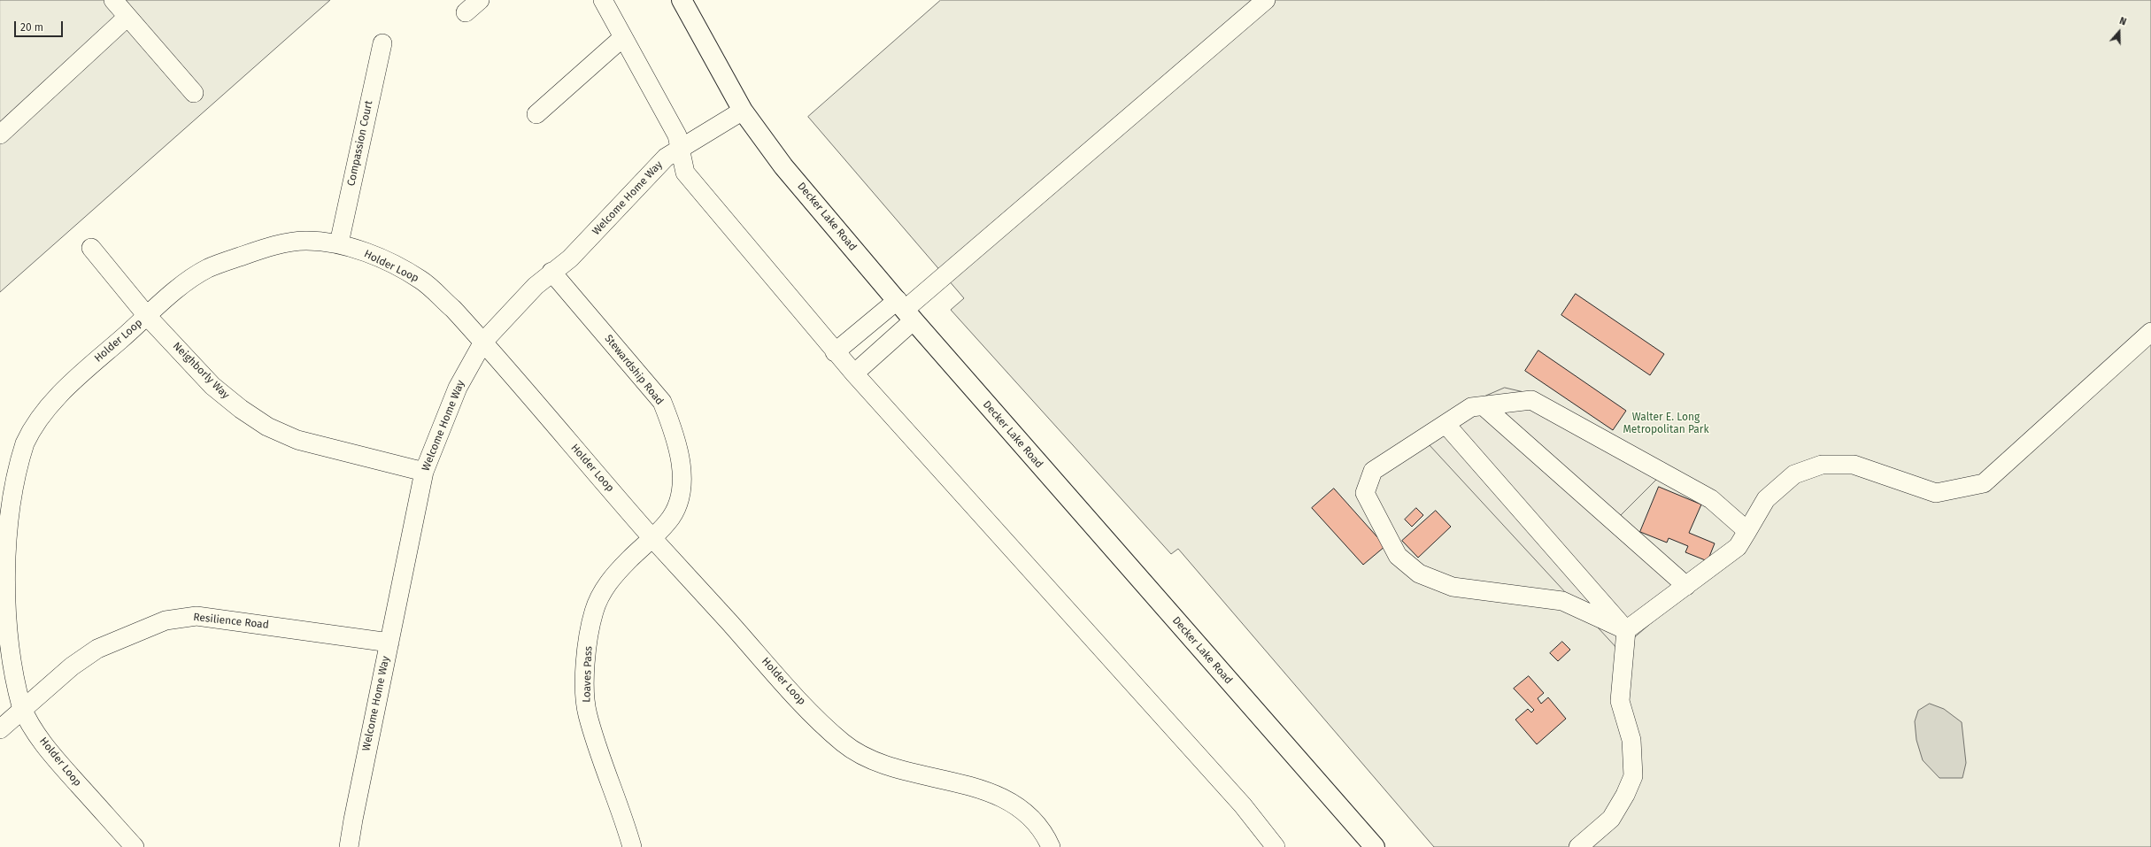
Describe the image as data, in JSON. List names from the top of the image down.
{
  "streets": {
    "main road": ["Decker Lake Road"],
    "street": [
      "Compassion Court",
      "Welcome Home Way",
      "Holder Loop",
      "Stewardship Road",
      "Neighborly Way",
      "Resilience Road",
      "Loaves Pass"
    ]
  },
  "crossings": [
    ["Compassion Court", "Holder Loop"],
    ["Welcome Home Way", "Decker Lake Road"],
    ["Welcome Home Way", "Holder Loop"],
    ["Welcome Home Way", "Stewardship Road"],
    ["Welcome Home Way", "Neighborly Way"],
    ["Welcome Home Way", "Resilience Road"],
    ["Holder Loop", "Stewardship Road"],
    ["Holder Loop", "Neighborly Way"],
    ["Holder Loop", "Resilience Road"],
    ["Holder Loop", "Loaves Pass"],
    ["Stewardship Road", "Loaves Pass"]
  ],
  "parks": ["Walter E. Long Metropolitan Park"],
  "scale_bar": "20 m",
  "north": "top"
}
